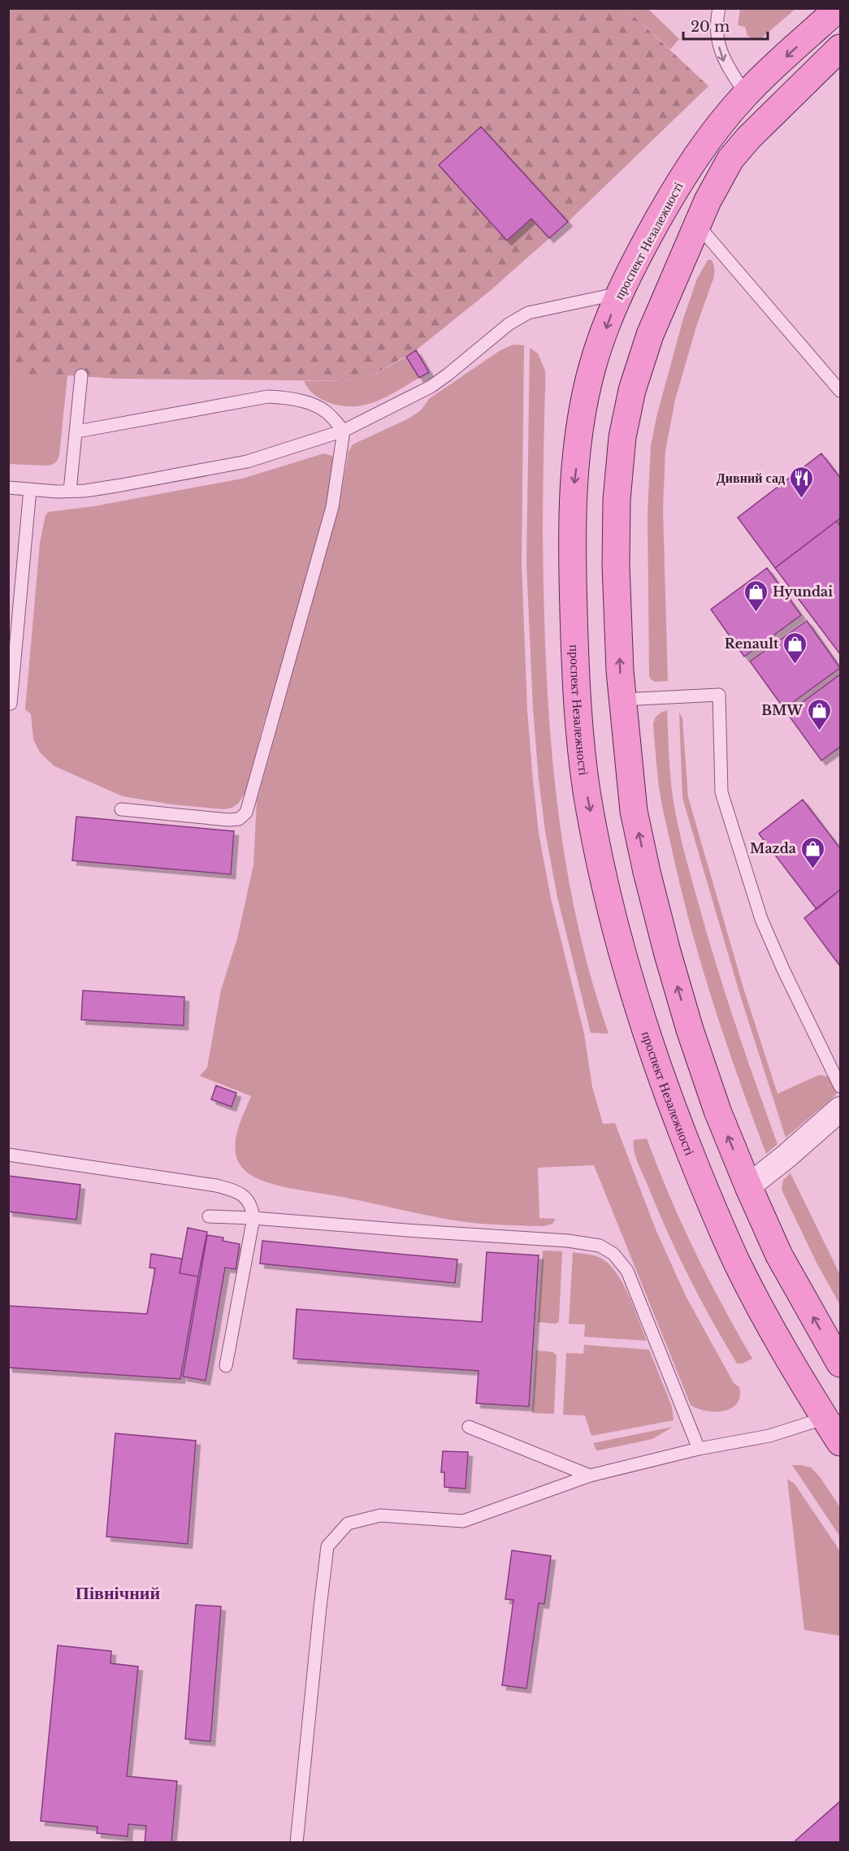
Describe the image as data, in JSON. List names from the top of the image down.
{
  "streets": {
    "main road": ["проспект Незалежності"]
  },
  "districts": ["Північний"],
  "places": {
    "restaurant": ["Дивний сад"],
    "shop": [
      "Hyundai",
      "Renault",
      "BMW",
      "Mazda"
    ]
  },
  "scale_bar": "20 m"
}
